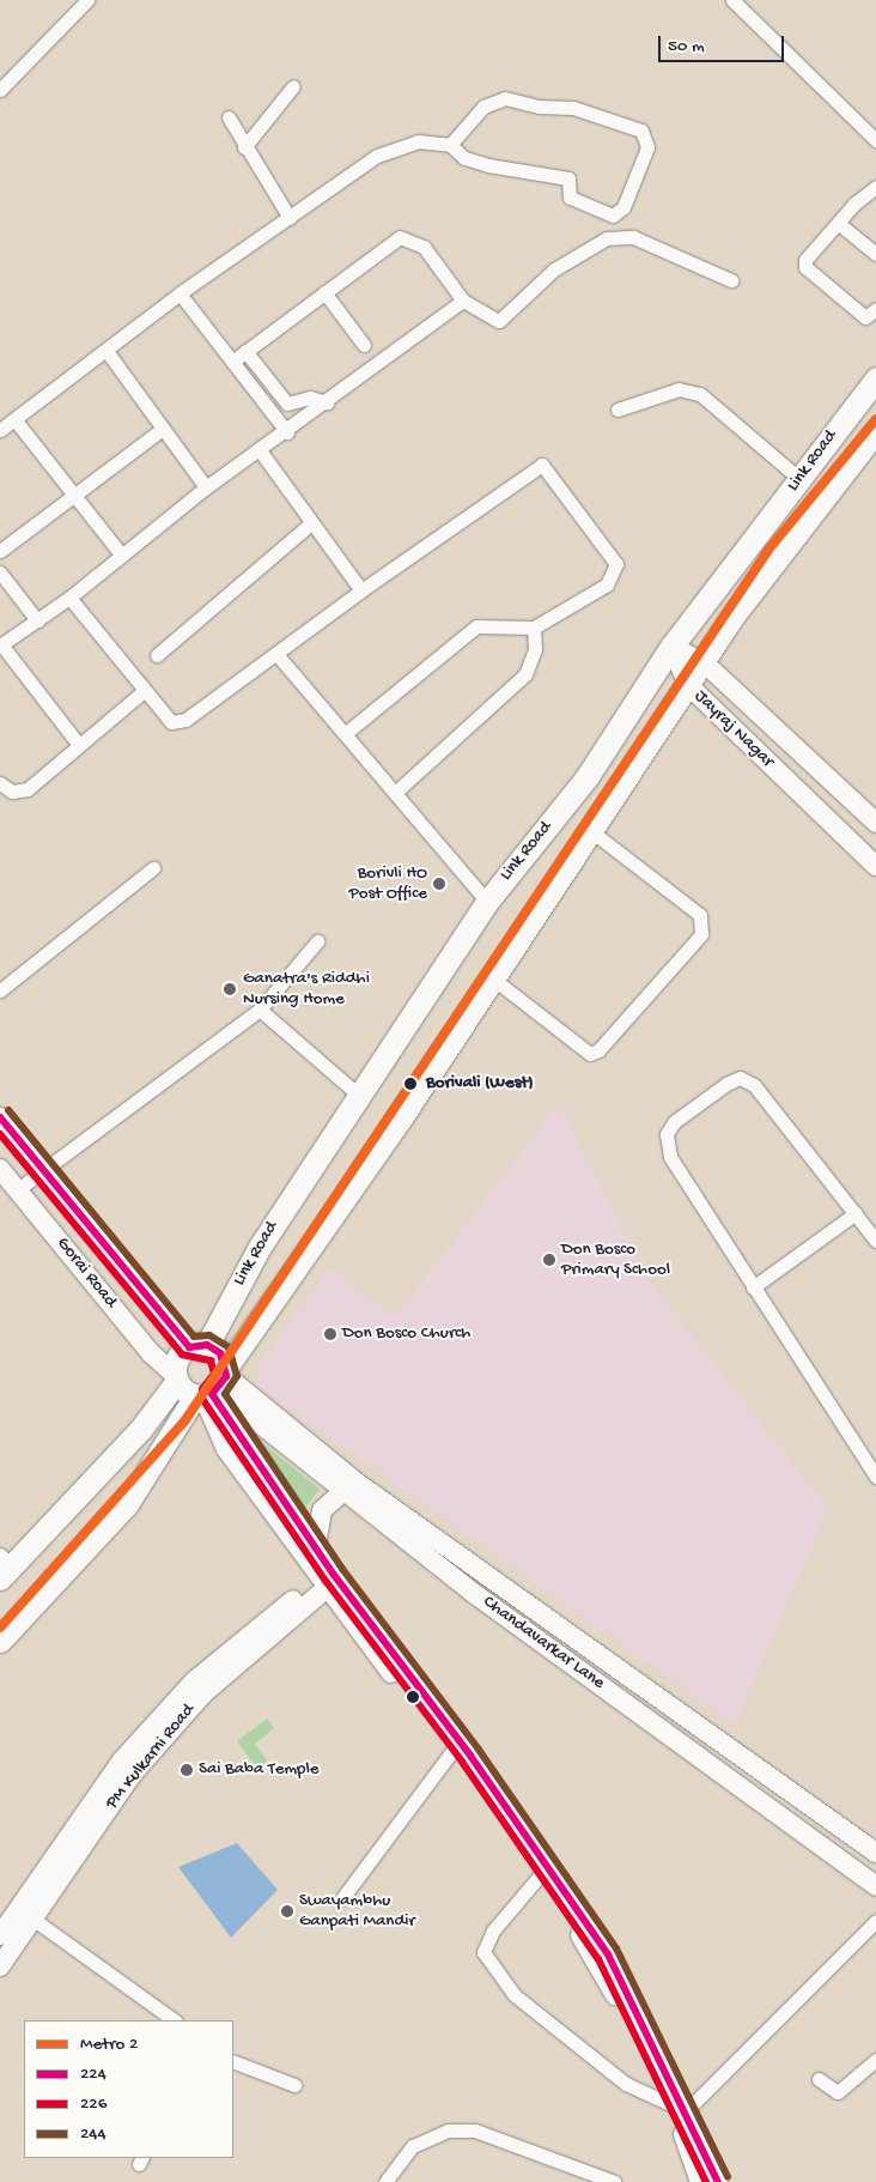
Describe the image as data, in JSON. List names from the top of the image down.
{
  "streets": {
    "main road": ["Link Road"],
    "street": [
      "Jayraj Nagar",
      "Gorai Road",
      "Chandavarkar Lane",
      "PM Kulkarni Road"
    ]
  },
  "crossings": [
    ["Link Road", "Jayraj Nagar"],
    ["Link Road", "Gorai Road"],
    ["Link Road", "Chandavarkar Lane"]
  ],
  "places": [
    "Borivli HO Post Office",
    "Ganatra's Riddhi Nursing Home",
    "Borivali (West)",
    "Don Bosco Primary School",
    "Don Bosco Church",
    "Sai Baba Temple",
    "Swayambhu Ganpati Mandir"
  ],
  "lines": [
    "metro line 2",
    "transit line 244",
    "transit line 224",
    "transit line 226"
  ],
  "legend": [
    "Metro 2",
    "224",
    "226",
    "244"
  ],
  "scale_bar": "50 m"
}
